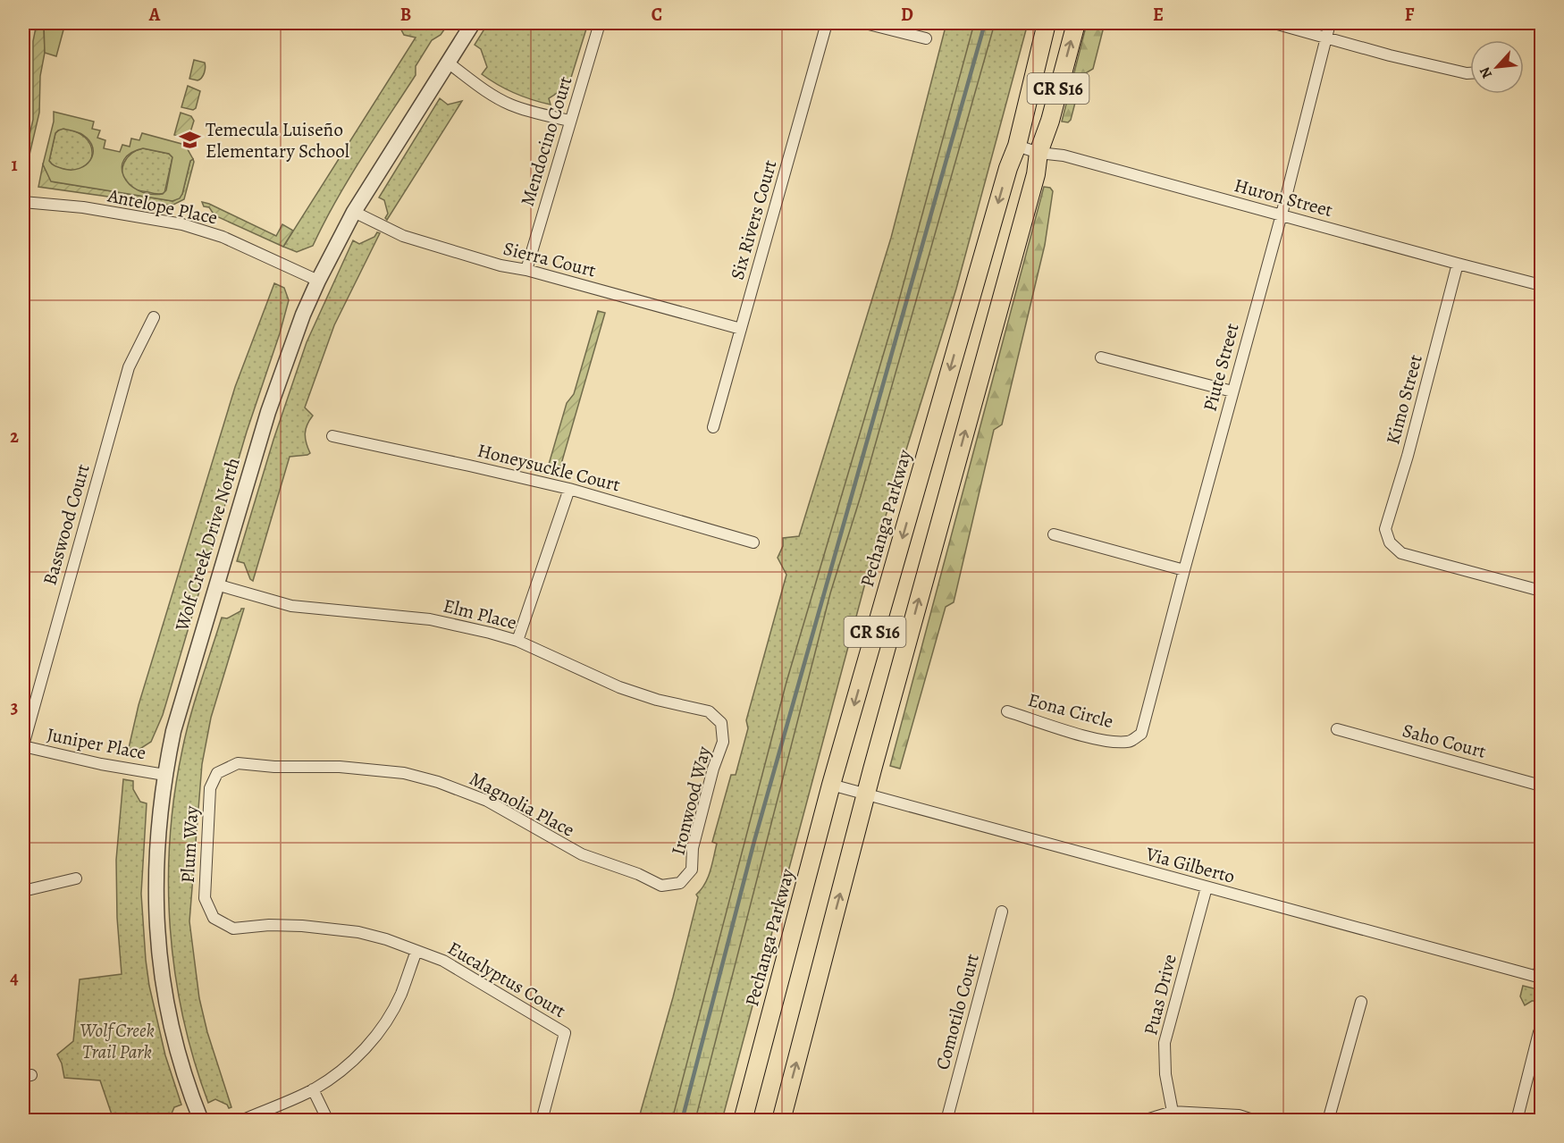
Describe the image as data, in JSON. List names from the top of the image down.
{
  "streets": {
    "main road": ["CR S16", "Pechanga Parkway"],
    "street": [
      "Mendocino Court",
      "Huron Street",
      "Antelope Place",
      "Six Rivers Court",
      "Sierra Court",
      "Piute Street",
      "Kimo Street",
      "Honeysuckle Court",
      "Basswood Court",
      "Wolf Creek Drive North",
      "Elm Place",
      "Eona Circle",
      "Saho Court",
      "Juniper Place",
      "Ironwood Way",
      "Magnolia Place",
      "Plum Way",
      "Via Gilberto",
      "Eucalyptus Court",
      "Puas Drive",
      "Comotilo Court"
    ]
  },
  "crossings": [
    ["CR S16", "Huron Street"],
    ["CR S16", "Via Gilberto"],
    ["Mendocino Court", "Sierra Court"],
    ["Huron Street", "Piute Street"],
    ["Huron Street", "Kimo Street"],
    ["Huron Street", "Pechanga Parkway"],
    ["Antelope Place", "Wolf Creek Drive North"],
    ["Six Rivers Court", "Sierra Court"],
    ["Sierra Court", "Wolf Creek Drive North"],
    ["Piute Street", "Eona Circle"],
    ["Pechanga Parkway", "Via Gilberto"],
    ["Basswood Court", "Juniper Place"],
    ["Wolf Creek Drive North", "Elm Place"],
    ["Wolf Creek Drive North", "Juniper Place"],
    ["Elm Place", "Ironwood Way"],
    ["Ironwood Way", "Magnolia Place"],
    ["Magnolia Place", "Plum Way"],
    ["Plum Way", "Eucalyptus Court"],
    ["Via Gilberto", "Puas Drive"]
  ],
  "parks": ["Wolf Creek Trail Park"],
  "places": {
    "school or university": ["Temecula Luiseño Elementary School"]
  },
  "north": "bottom left",
  "grid": {
    "columns": [
      "A",
      "B",
      "C",
      "D",
      "E",
      "F"
    ],
    "rows": [
      "1",
      "2",
      "3",
      "4"
    ]
  }
}
